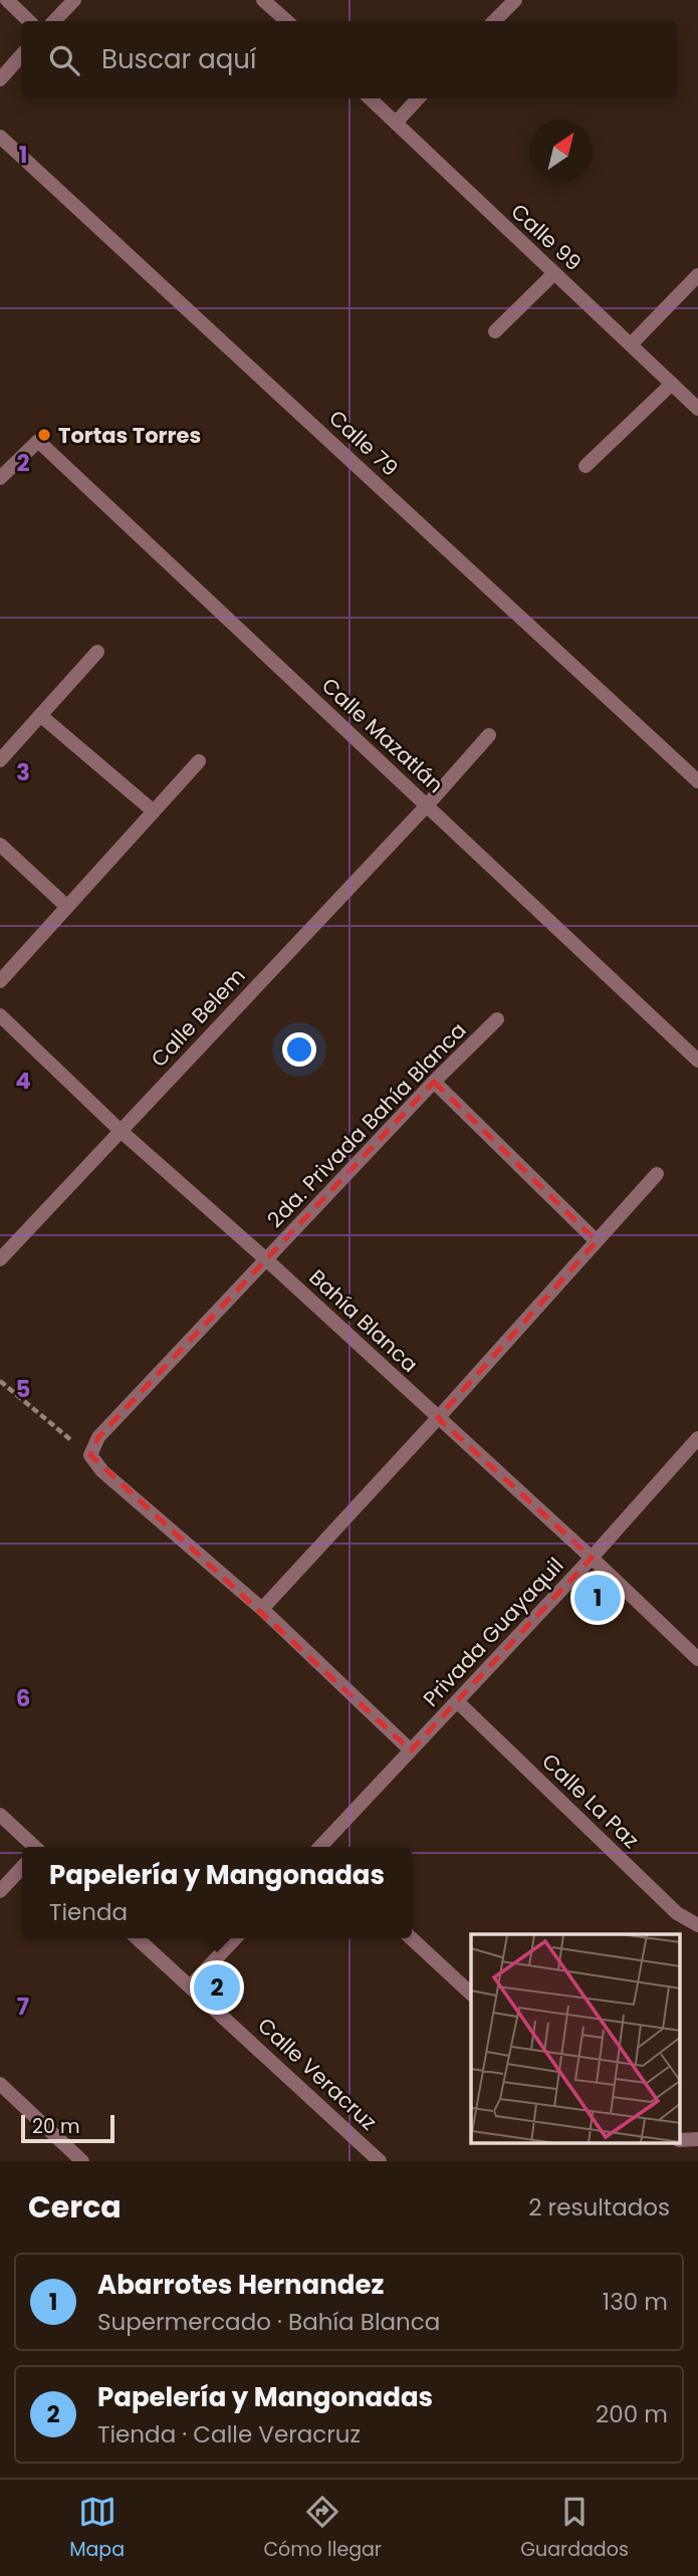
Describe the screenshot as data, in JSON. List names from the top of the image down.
{
  "streets": {
    "street": [
      "Calle 99",
      "Calle 79",
      "Calle Mazatlán",
      "Calle Belem",
      "2da. Privada Bahía Blanca",
      "Bahía Blanca",
      "Privada Guayaquil",
      "Calle La Paz",
      "Calle Veracruz"
    ]
  },
  "crossings": [
    ["Calle Mazatlán", "Calle Belem"],
    ["Calle Belem", "Bahía Blanca"],
    ["2da. Privada Bahía Blanca", "Bahía Blanca"],
    ["Bahía Blanca", "Privada Guayaquil"],
    ["Privada Guayaquil", "Calle La Paz"]
  ],
  "places": ["Tortas Torres"],
  "scale_bar": "20 m",
  "north": "top right",
  "page": {
    "search": "Buscar aquí",
    "pins": ["1", "2"],
    "popup": ["Papelería y Mangonadas", "Tienda"],
    "scale": "20 m",
    "heading": ["Cerca", "2 resultados"],
    "list": [
      {
        "mark": "1",
        "name": "Abarrotes Hernandez",
        "note": "Supermercado · Bahía Blanca",
        "value": "130 m"
      },
      {
        "mark": "2",
        "name": "Papelería y Mangonadas",
        "note": "Tienda · Calle Veracruz",
        "value": "200 m"
      }
    ],
    "nav": ["Mapa", "Cómo llegar", "Guardados"]
  },
  "grid": {
    "rows": [
      "1",
      "2",
      "3",
      "4",
      "5",
      "6",
      "7"
    ]
  }
}
